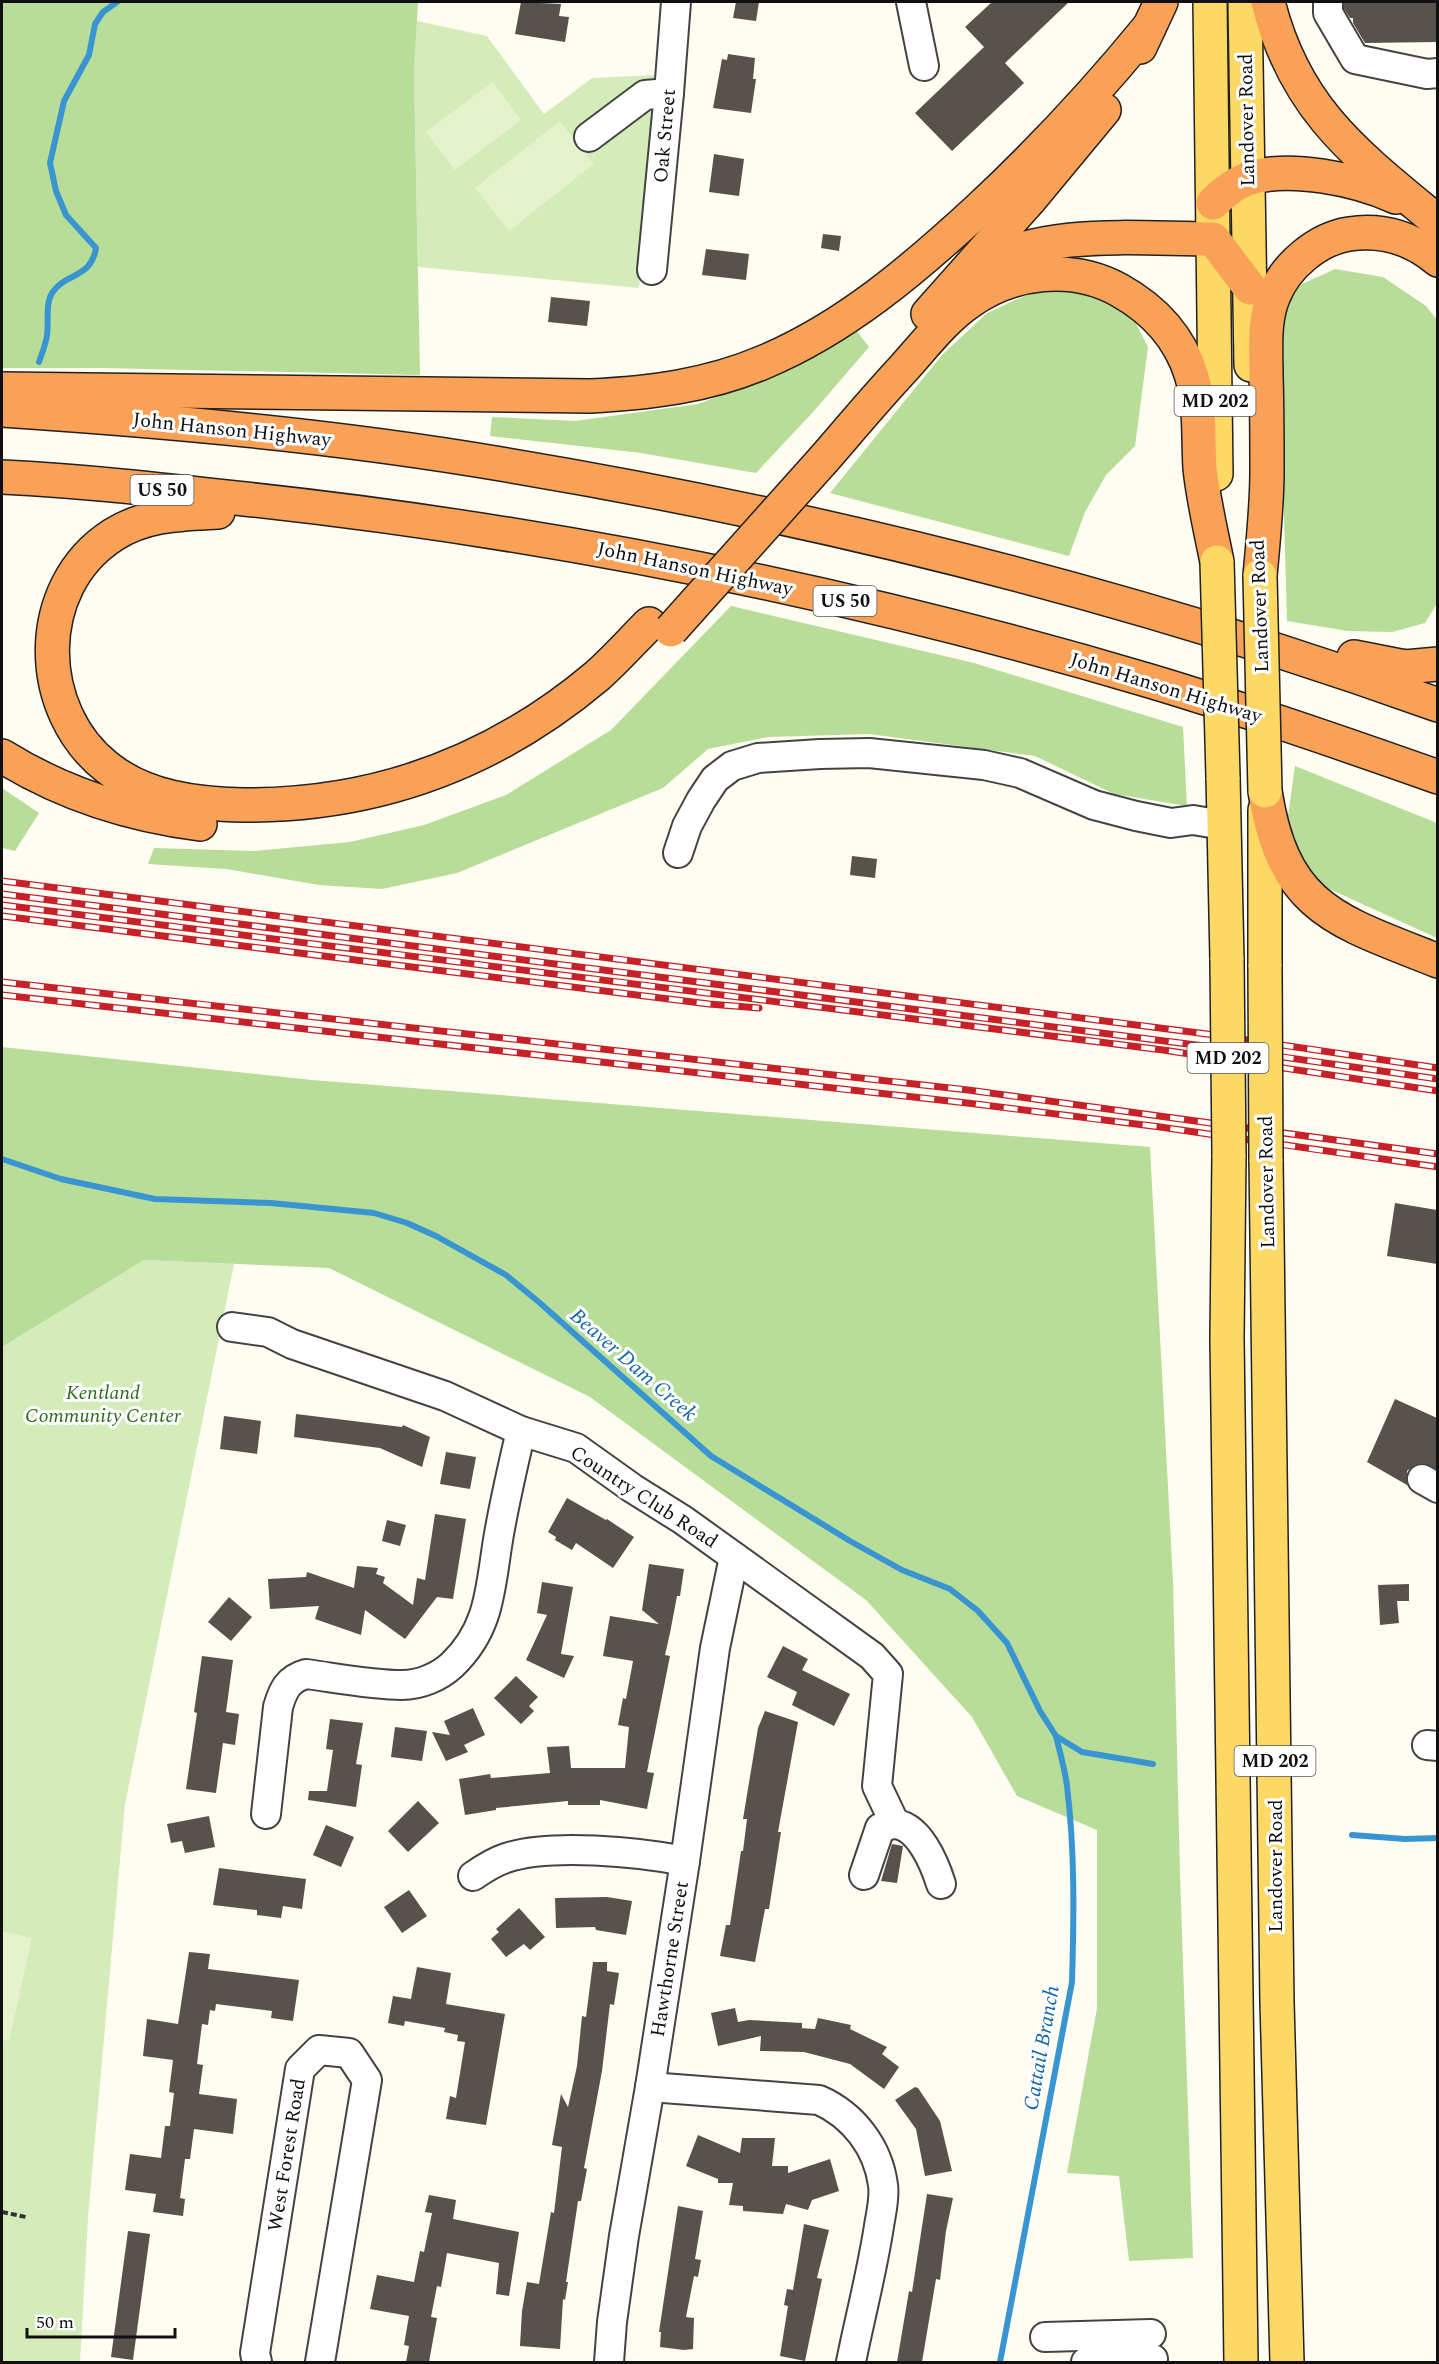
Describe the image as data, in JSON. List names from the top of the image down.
{
  "streets": {
    "highway": ["John Hanson Highway", "US 50"],
    "main road": ["Landover Road", "MD 202"],
    "street": [
      "Oak Street",
      "Country Club Road",
      "Hawthorne Street",
      "West Forest Road"
    ]
  },
  "crossings": [
    ["Country Club Road", "Hawthorne Street"]
  ],
  "water": ["Beaver Dam Creek", "Cattail Branch"],
  "parks": ["Kentland Community Center"],
  "scale_bar": "50 m"
}
